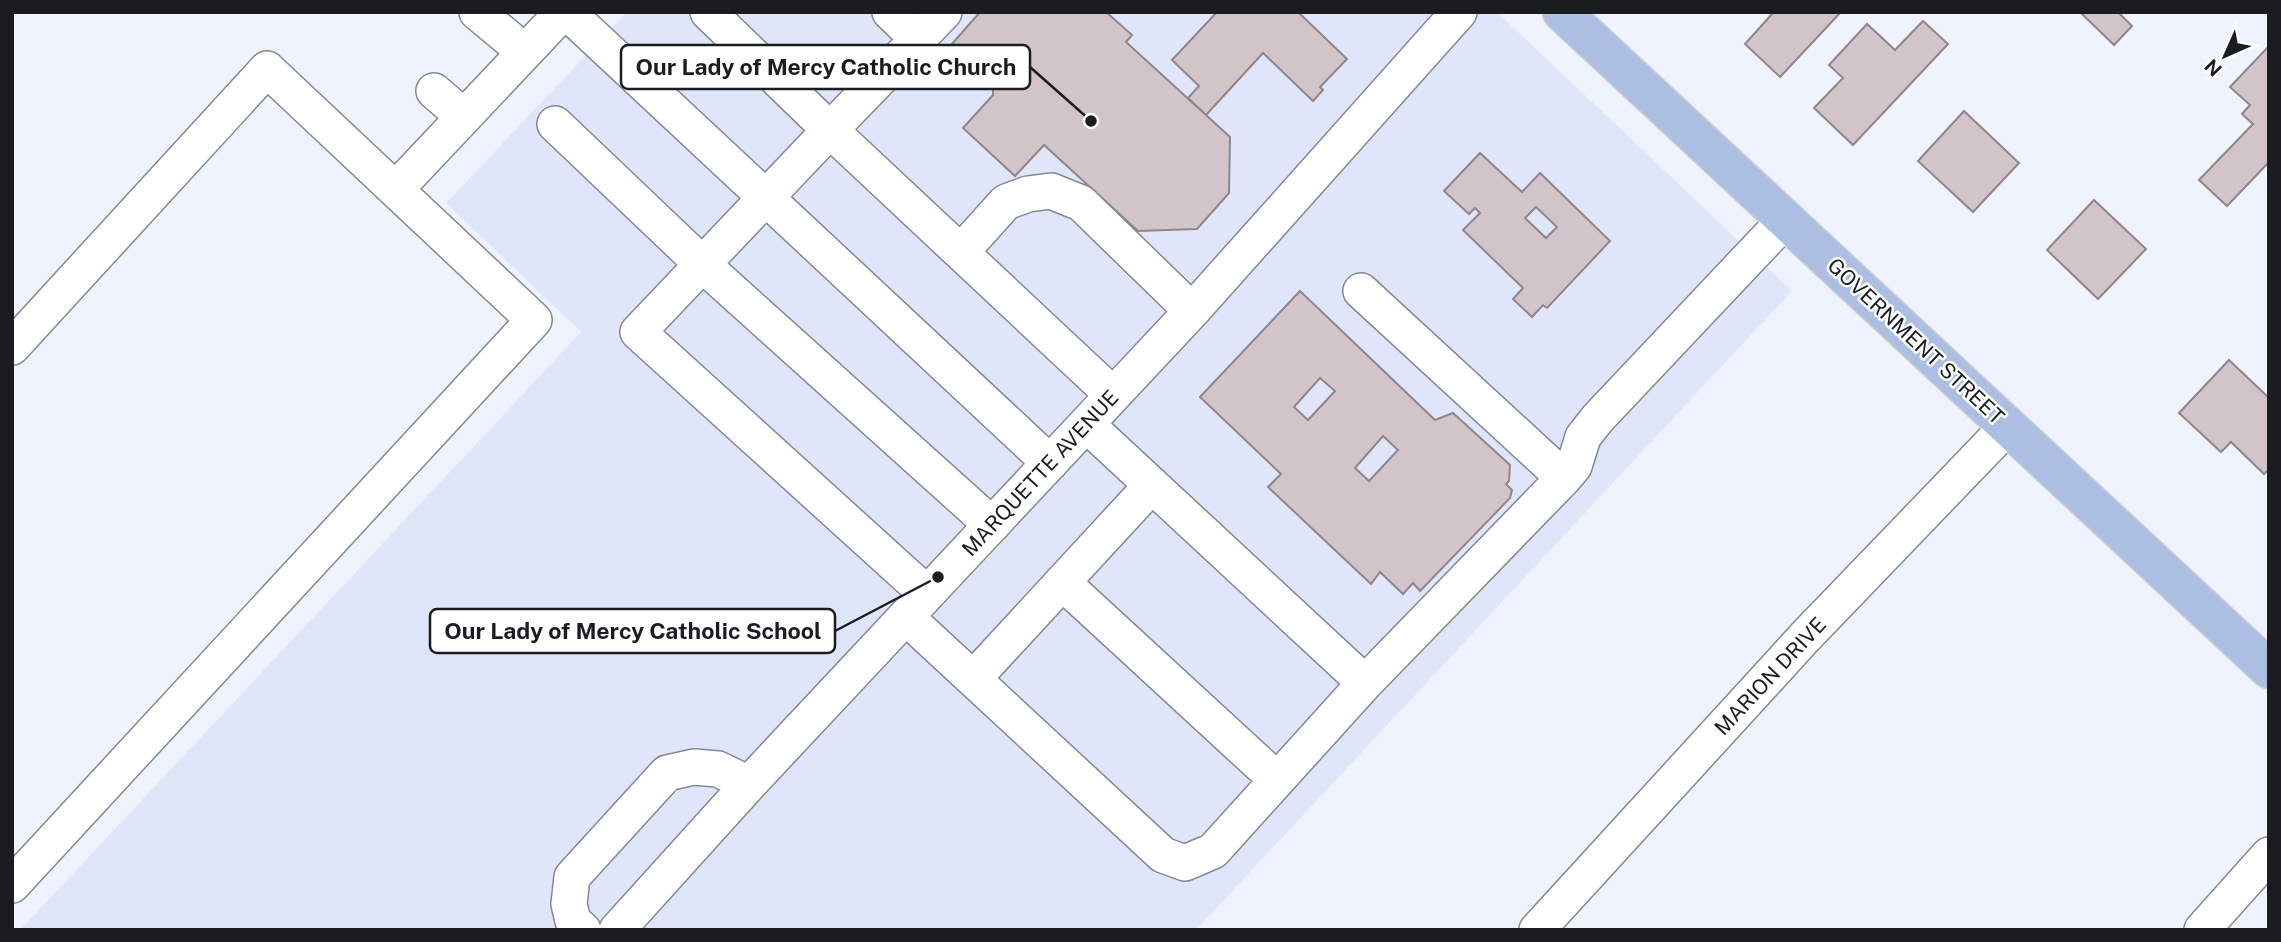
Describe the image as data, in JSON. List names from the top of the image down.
{
  "streets": {
    "main road": ["GOVERNMENT STREET"],
    "street": ["MARQUETTE AVENUE", "MARION DRIVE"]
  },
  "crossings": [
    ["GOVERNMENT STREET", "MARION DRIVE"]
  ],
  "places": ["Our Lady of Mercy Catholic Church", "Our Lady of Mercy Catholic School"],
  "north": "bottom left"
}
